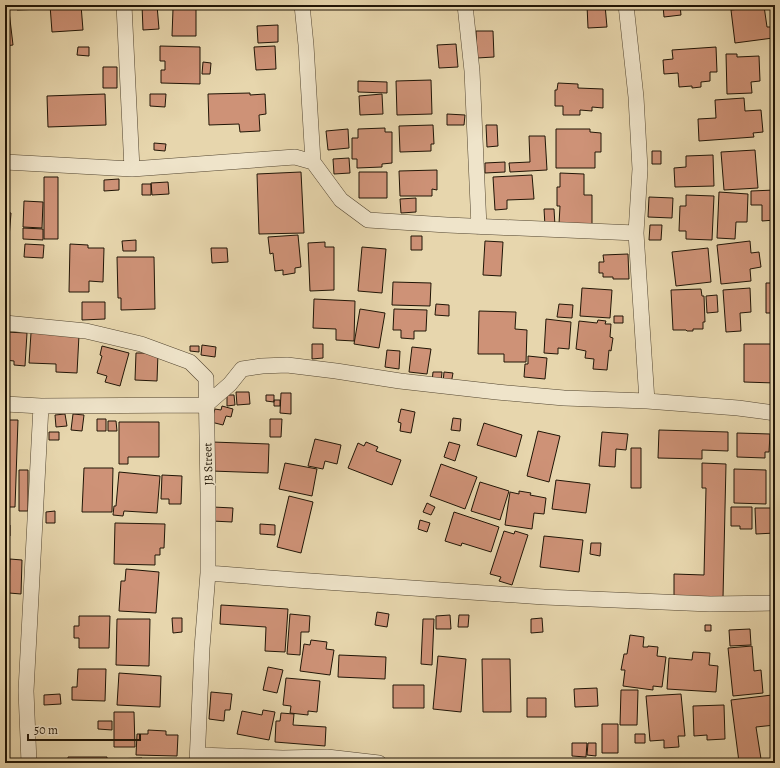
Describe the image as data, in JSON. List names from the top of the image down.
{
  "streets": {
    "street": ["JB Street"]
  },
  "scale_bar": "50 m"
}
